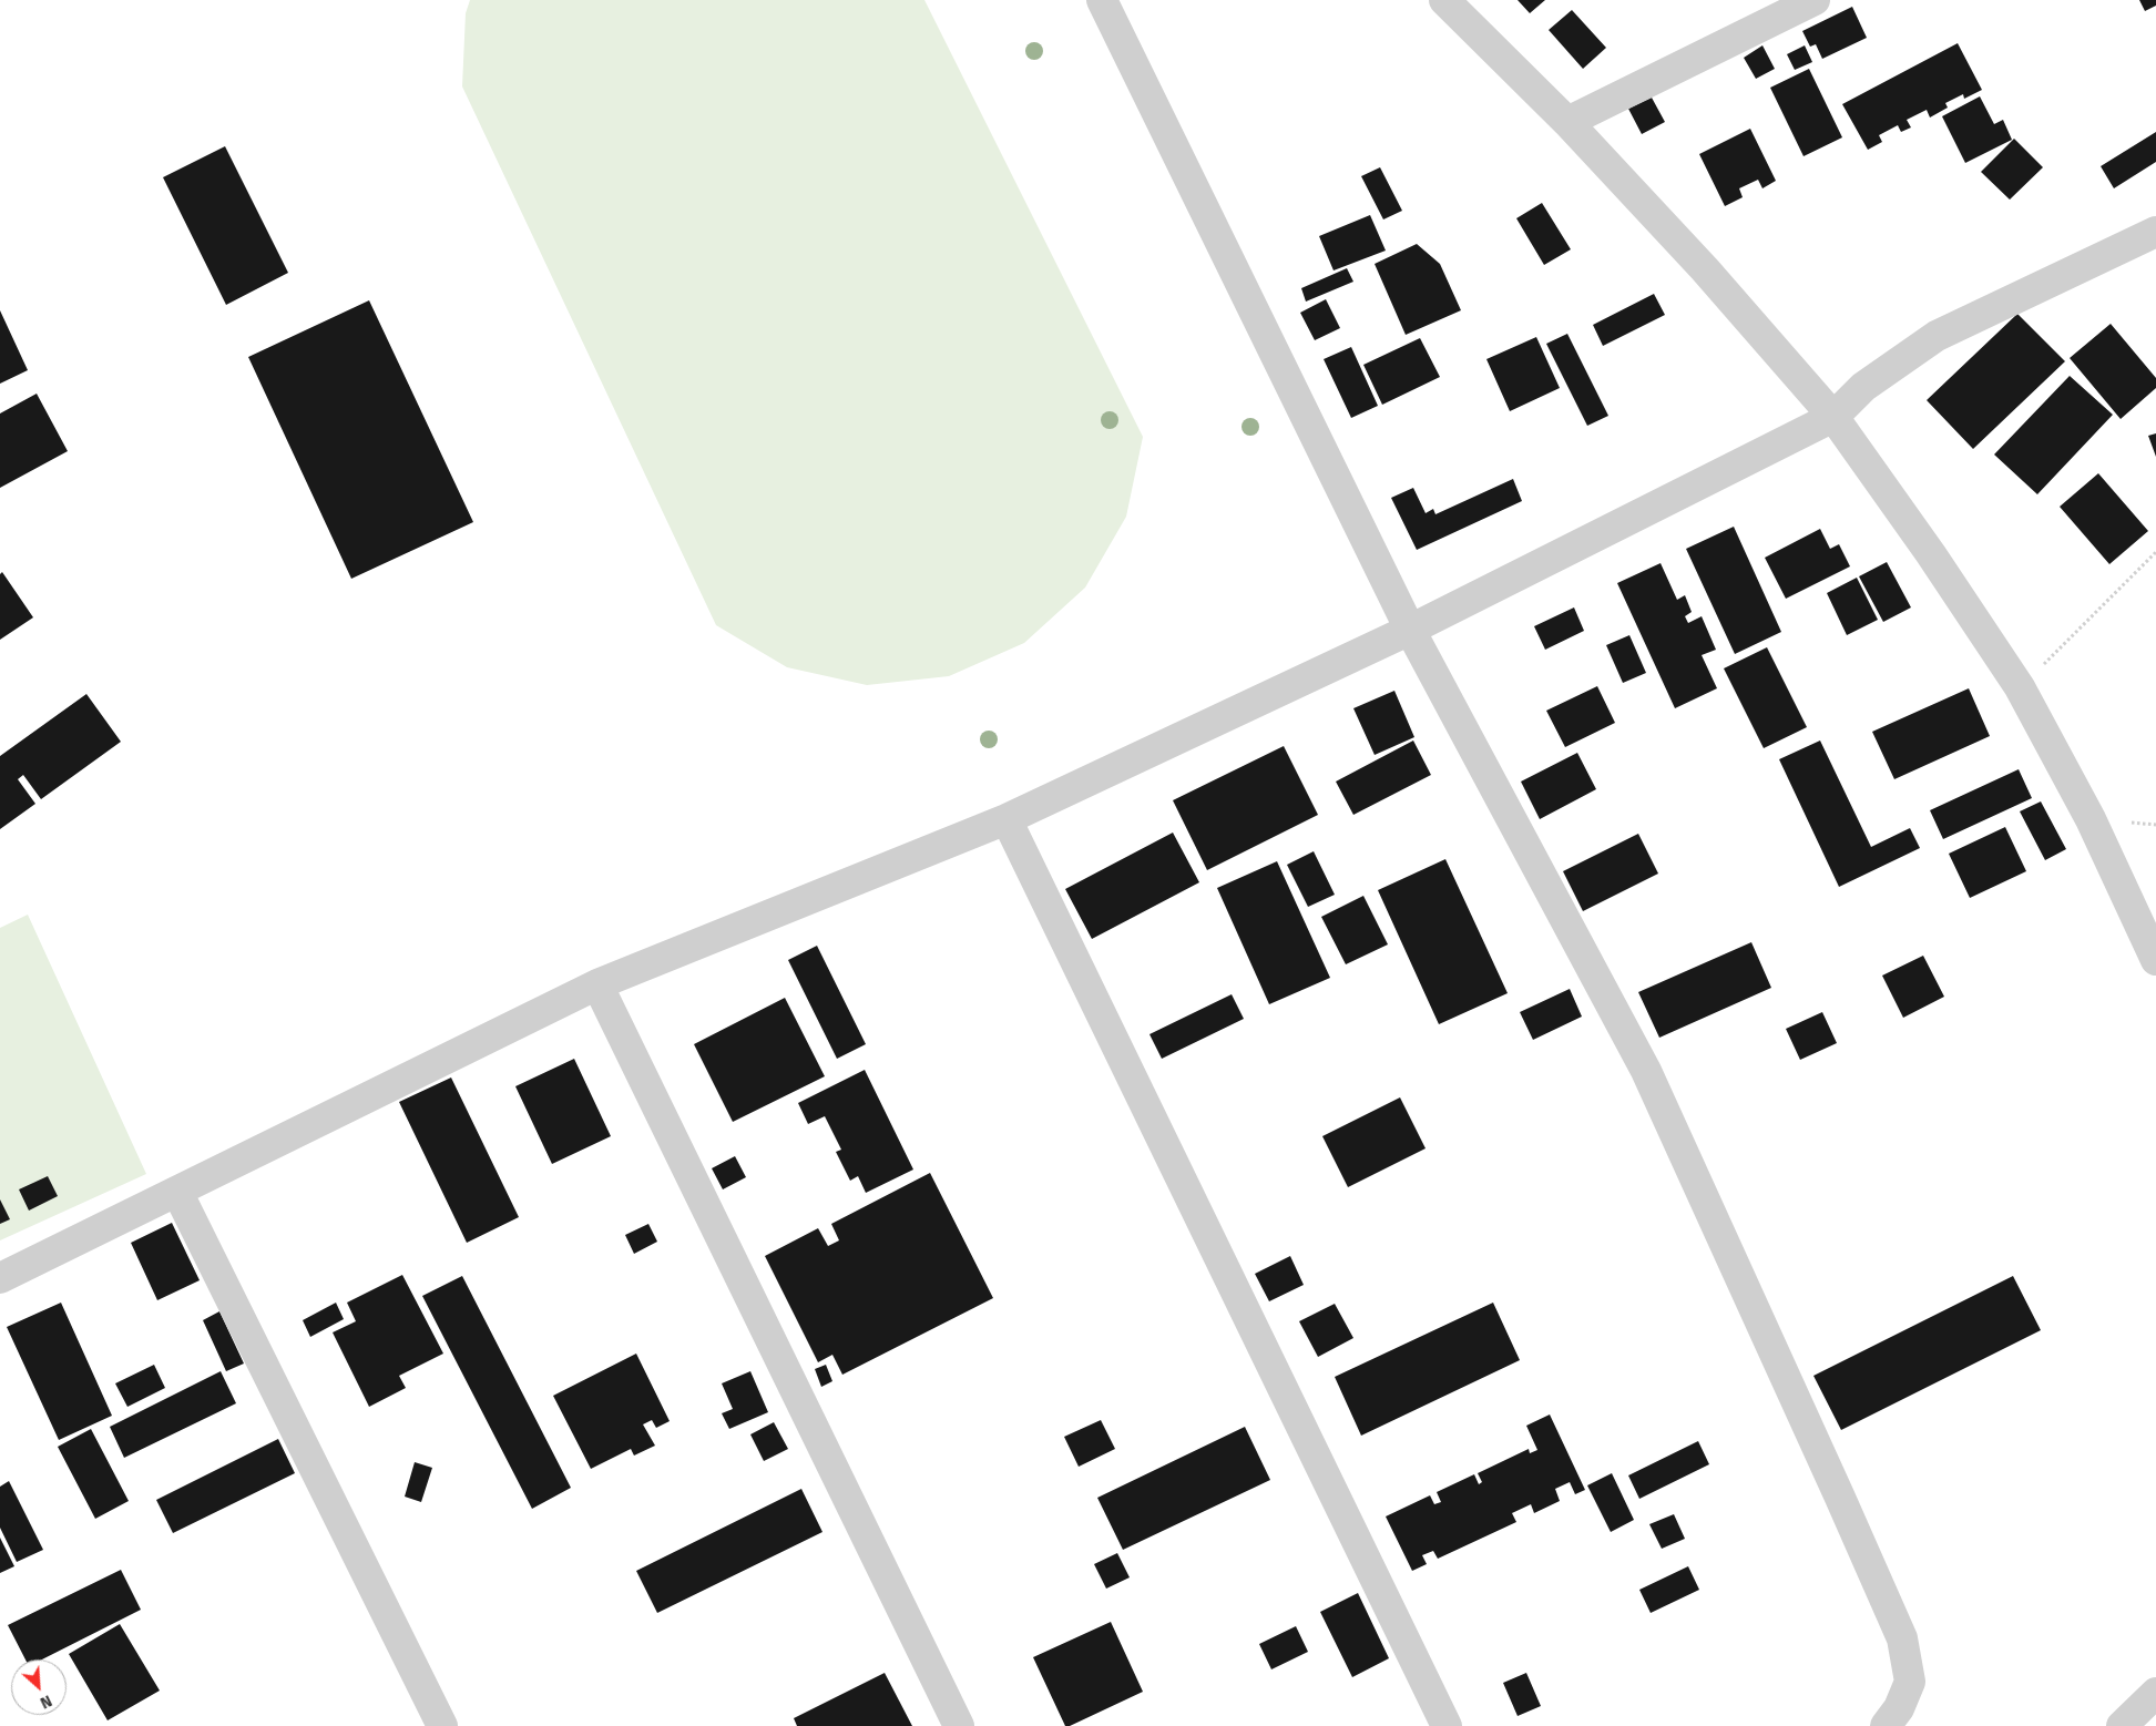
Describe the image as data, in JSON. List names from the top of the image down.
{
  "north": "bottom right"
}
